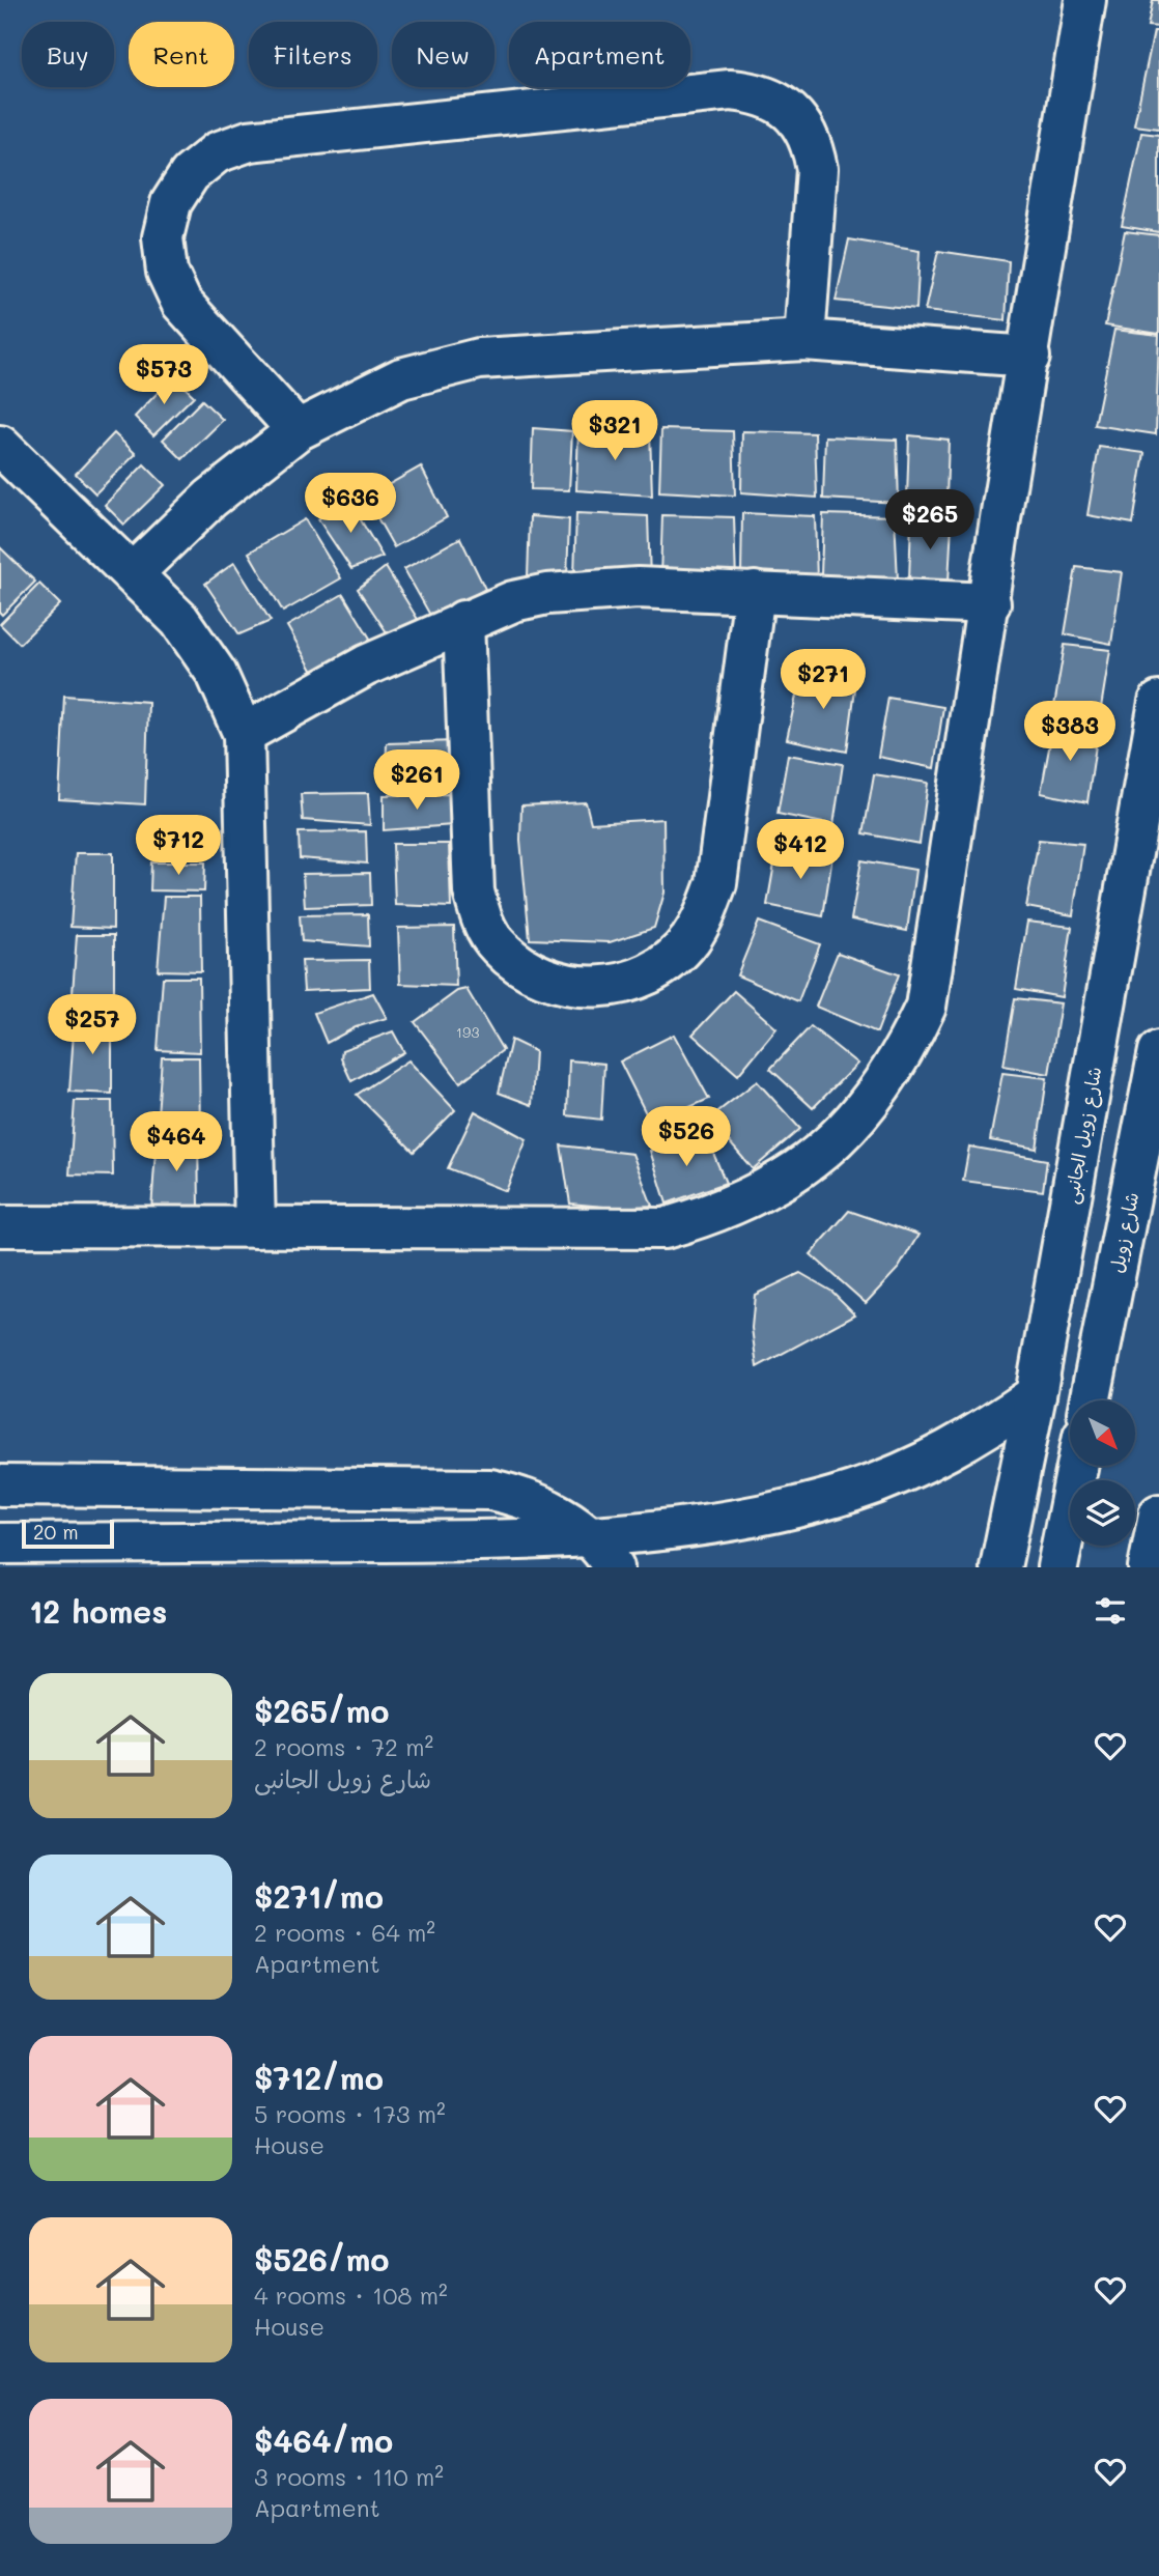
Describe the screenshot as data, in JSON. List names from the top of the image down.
{
  "streets": {
    "street": ["شارع زويل الجانبى", "شارع زويل"]
  },
  "house_numbers": ["193"],
  "scale_bar": "20 m",
  "north": "bottom right",
  "page": {
    "chip": [
      "Buy",
      "Rent",
      "Filters",
      "New",
      "Apartment"
    ],
    "price": [
      "$573",
      "$321",
      "$636",
      "$265",
      "$271",
      "$383",
      "$261",
      "$712",
      "$412",
      "$257",
      "$526",
      "$464"
    ],
    "scale": "20 m",
    "heading": "12 homes",
    "list": [
      {
        "name": "$265/mo",
        "note": "2 rooms · 72 m² · شارع زويل الجانبى"
      },
      {
        "name": "$271/mo",
        "note": "2 rooms · 64 m² · Apartment"
      },
      {
        "name": "$712/mo",
        "note": "5 rooms · 173 m² · House"
      },
      {
        "name": "$526/mo",
        "note": "4 rooms · 108 m² · House"
      },
      {
        "name": "$464/mo",
        "note": "3 rooms · 110 m² · Apartment"
      }
    ]
  }
}
